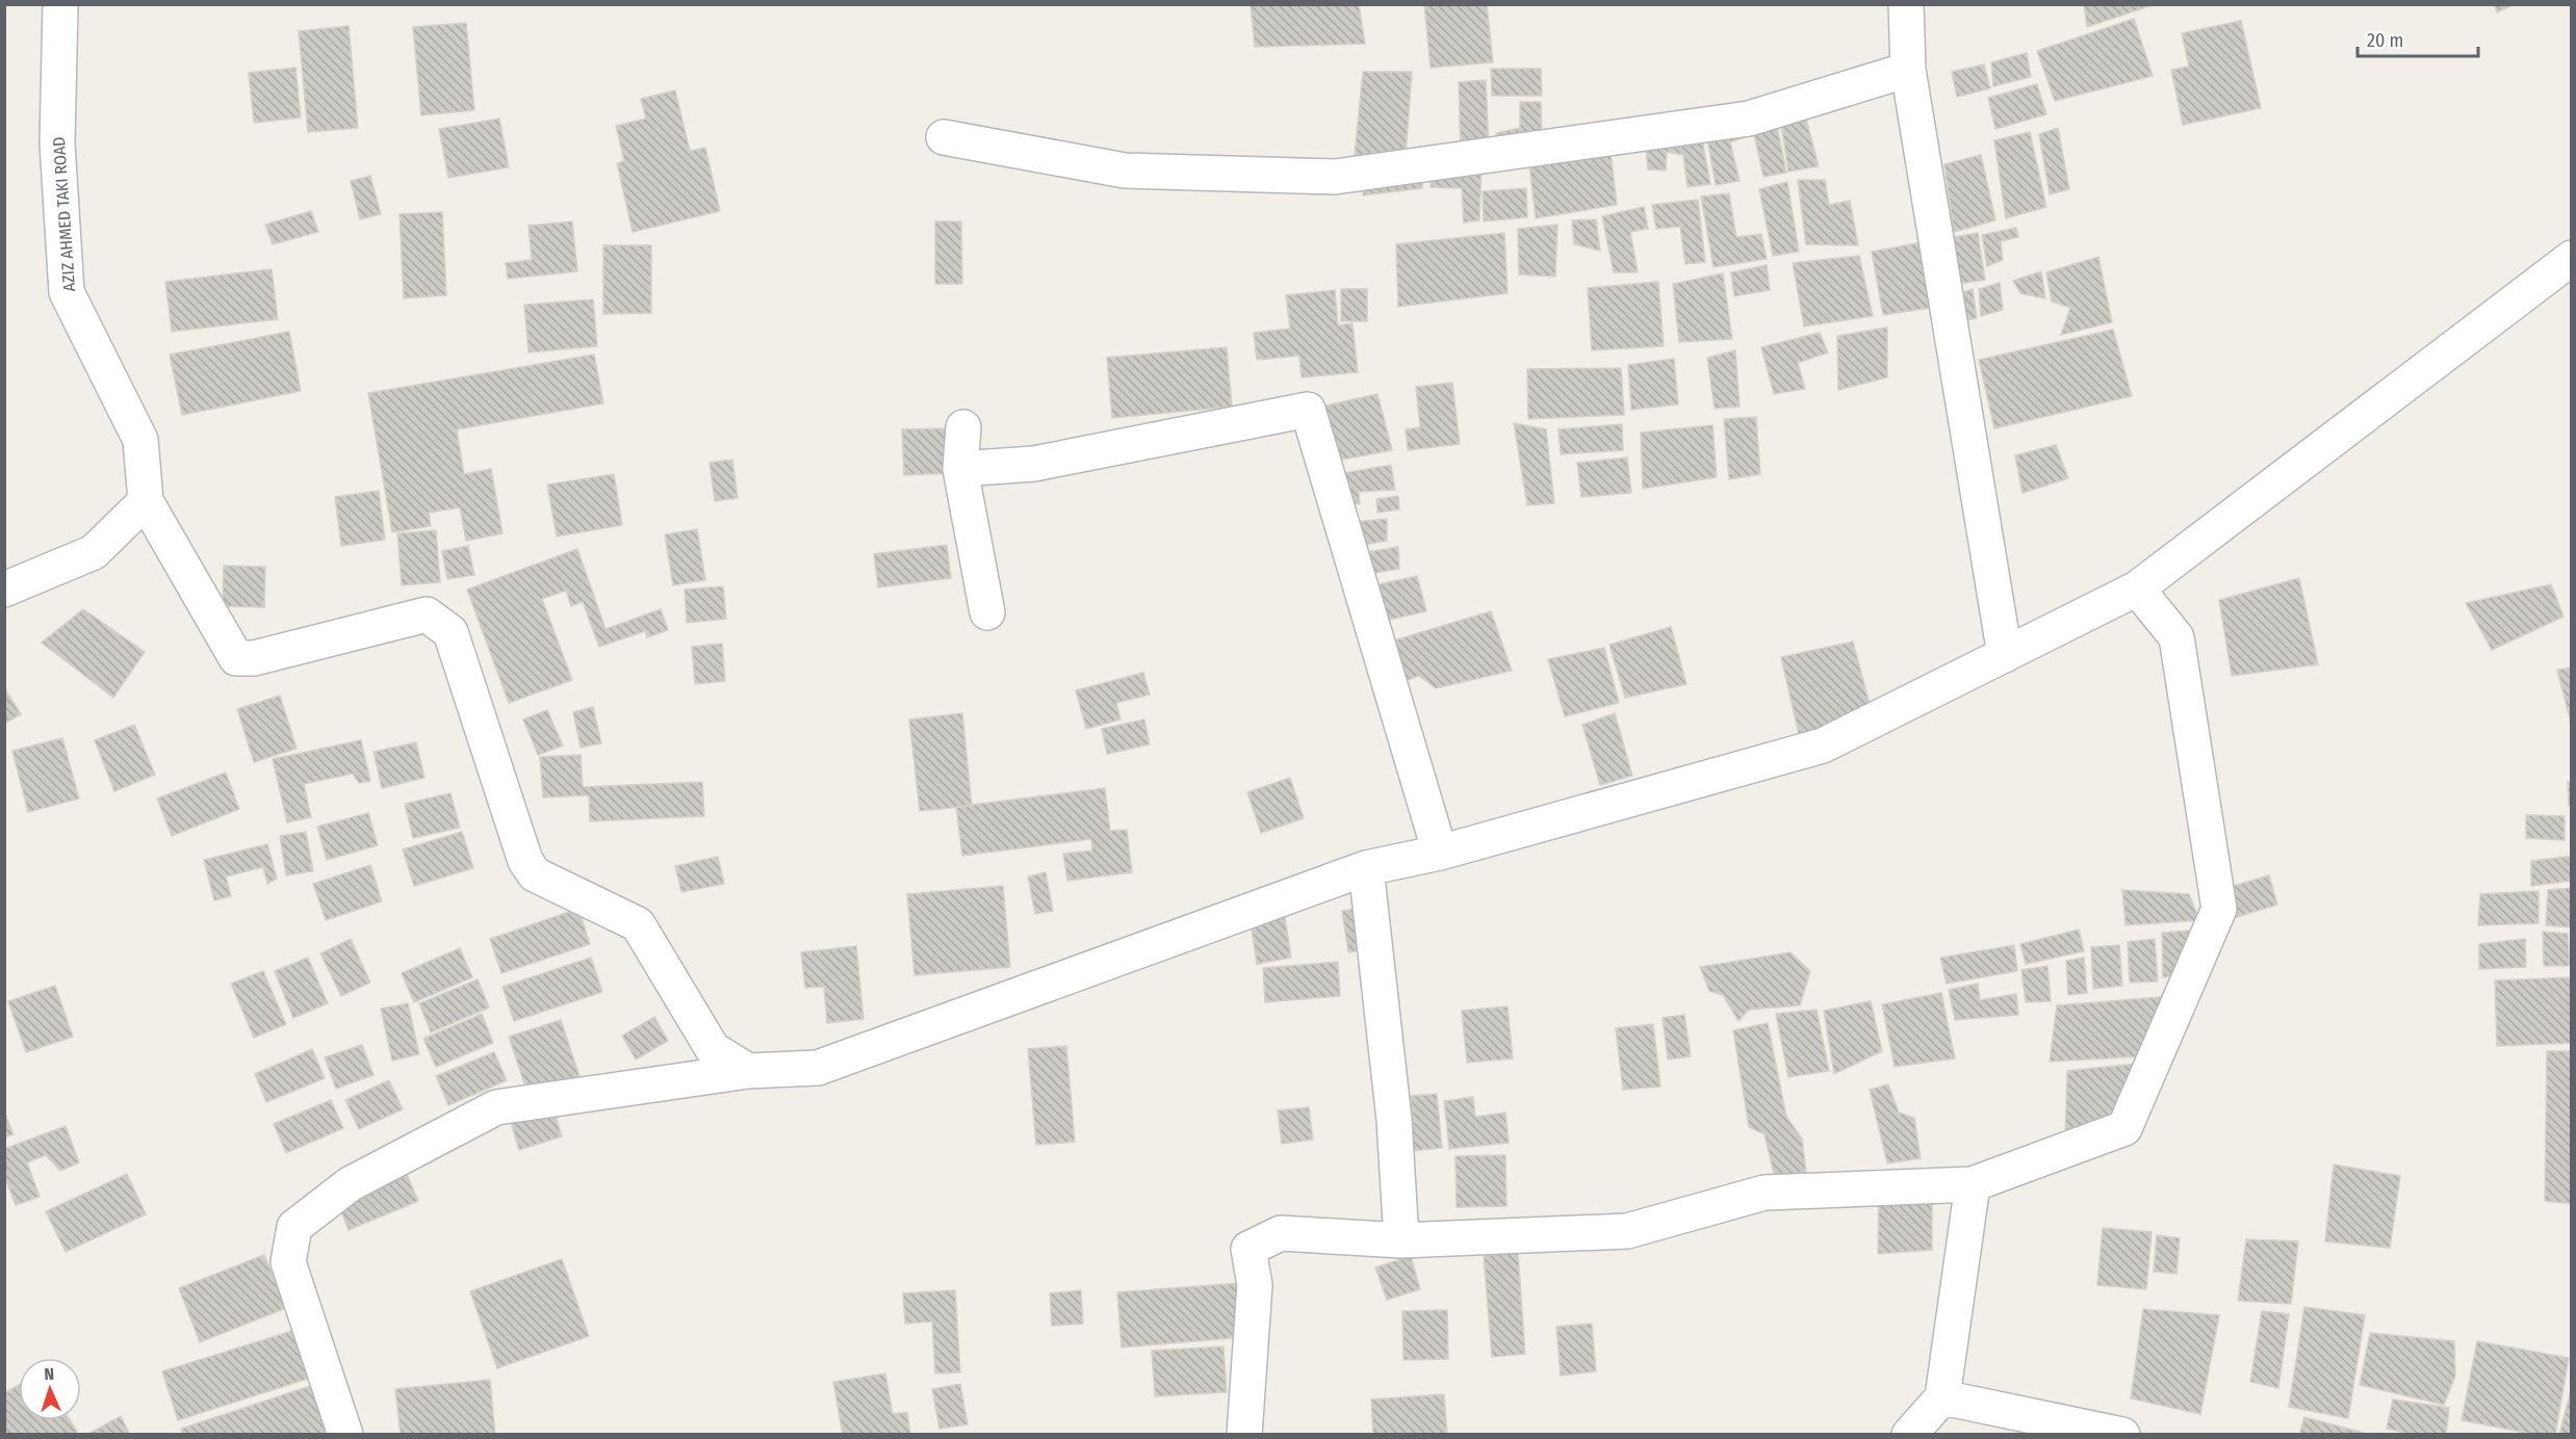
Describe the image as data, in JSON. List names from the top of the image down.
{
  "streets": {
    "street": ["AZIZ AHMED TAKI ROAD"]
  },
  "scale_bar": "20 m",
  "north": "top"
}
